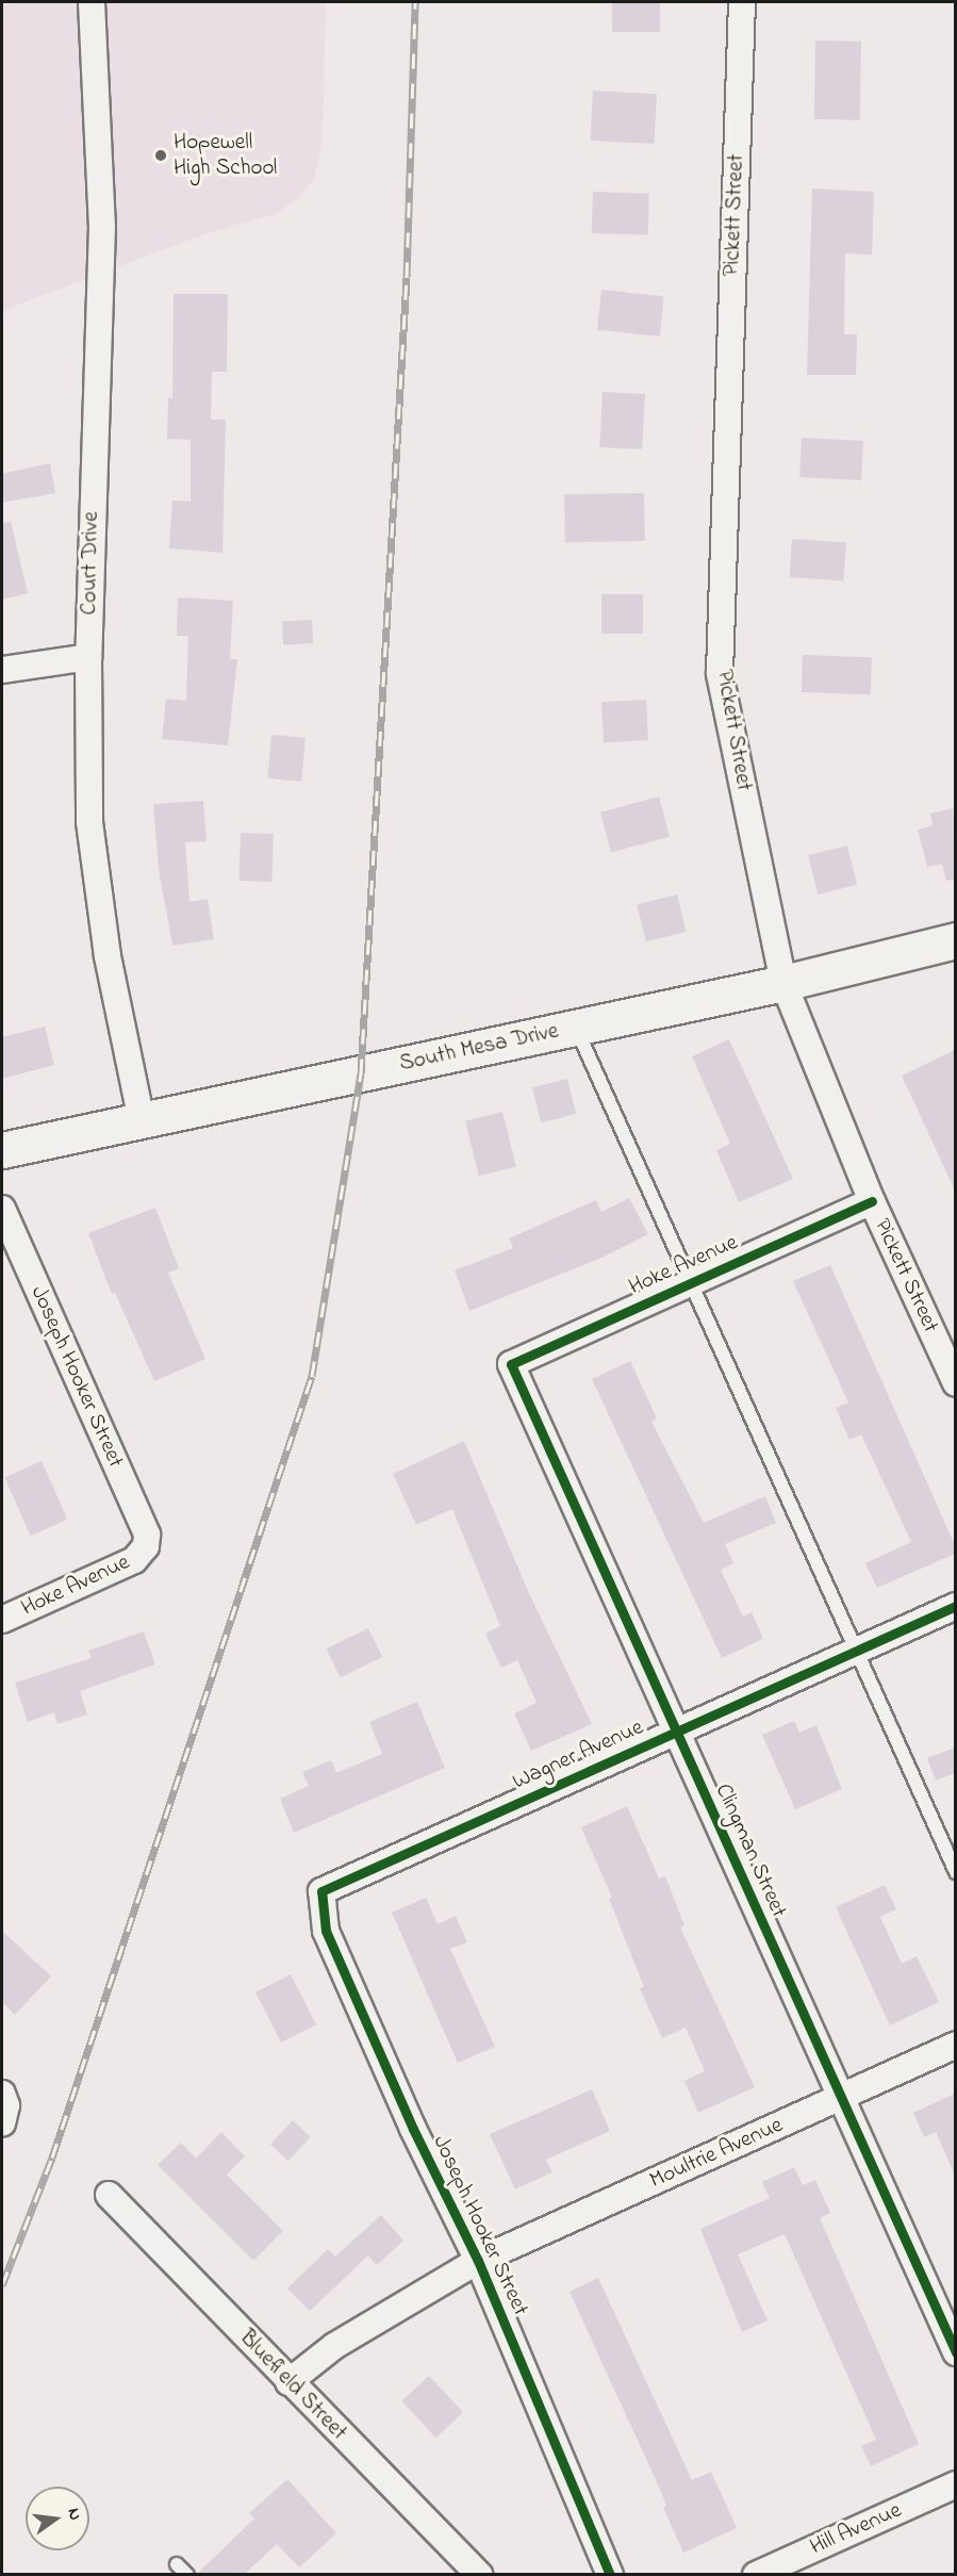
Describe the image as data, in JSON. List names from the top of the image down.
{
  "streets": {
    "main road": ["South Mesa Drive"],
    "street": [
      "Pickett Street",
      "Court Drive",
      "Hoke Avenue",
      "Joseph Hooker Street",
      "Wagner Avenue",
      "Clingman Street",
      "Moultrie Avenue",
      "Bluefield Street",
      "Hill Avenue"
    ]
  },
  "crossings": [
    ["Pickett Street", "South Mesa Drive"],
    ["Pickett Street", "Hoke Avenue"],
    ["Court Drive", "South Mesa Drive"],
    ["Hoke Avenue", "Joseph Hooker Street"],
    ["Hoke Avenue", "Clingman Street"],
    ["Joseph Hooker Street", "Wagner Avenue"],
    ["Joseph Hooker Street", "Moultrie Avenue"],
    ["Wagner Avenue", "Clingman Street"],
    ["Clingman Street", "Moultrie Avenue"],
    ["Moultrie Avenue", "Bluefield Street"]
  ],
  "places": ["Hopewell High School"],
  "north": "right"
}
